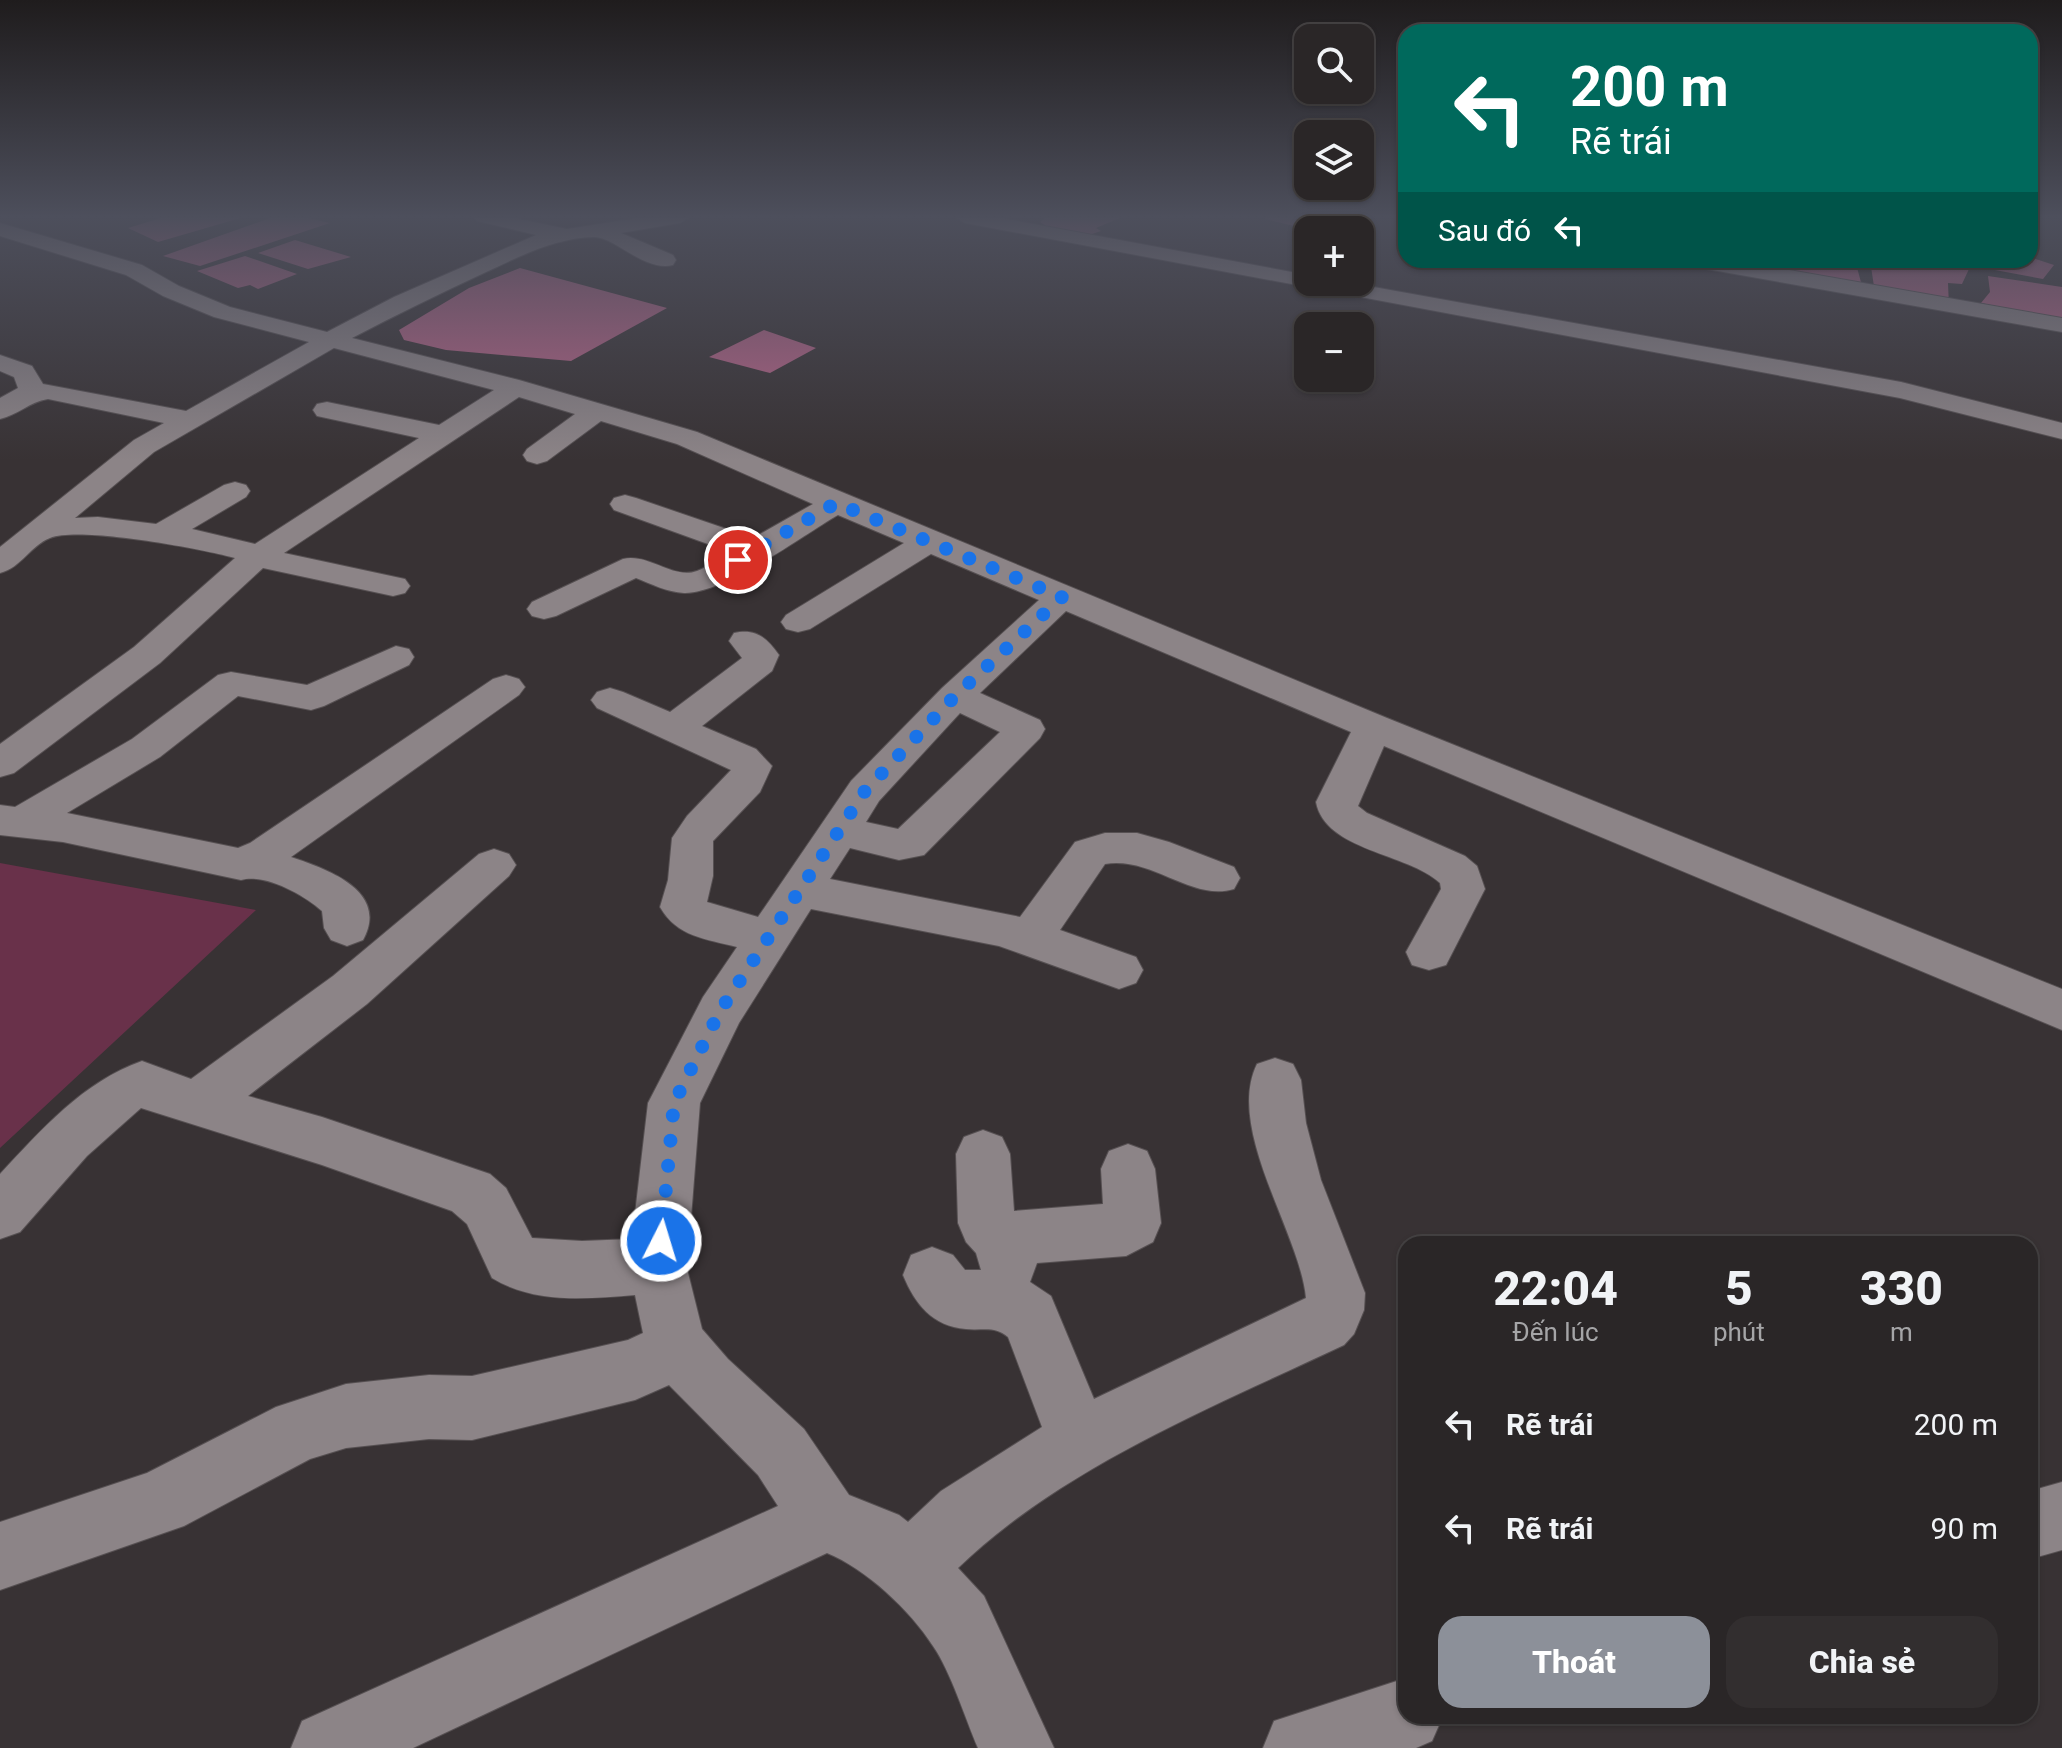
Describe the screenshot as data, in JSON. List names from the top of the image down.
{
  "page": {
    "map_buttons": ["+", "−"],
    "turn": ["200 m", "Rẽ trái"],
    "then": "Sau đó",
    "eta": [
      "22:04",
      "Đến lúc",
      "5",
      "phút",
      "330",
      "m"
    ],
    "list": [
      {
        "name": "Rẽ trái",
        "value": "200 m"
      },
      {
        "name": "Rẽ trái",
        "value": "90 m"
      }
    ],
    "buttons": ["Thoát", "Chia sẻ"]
  }
}
